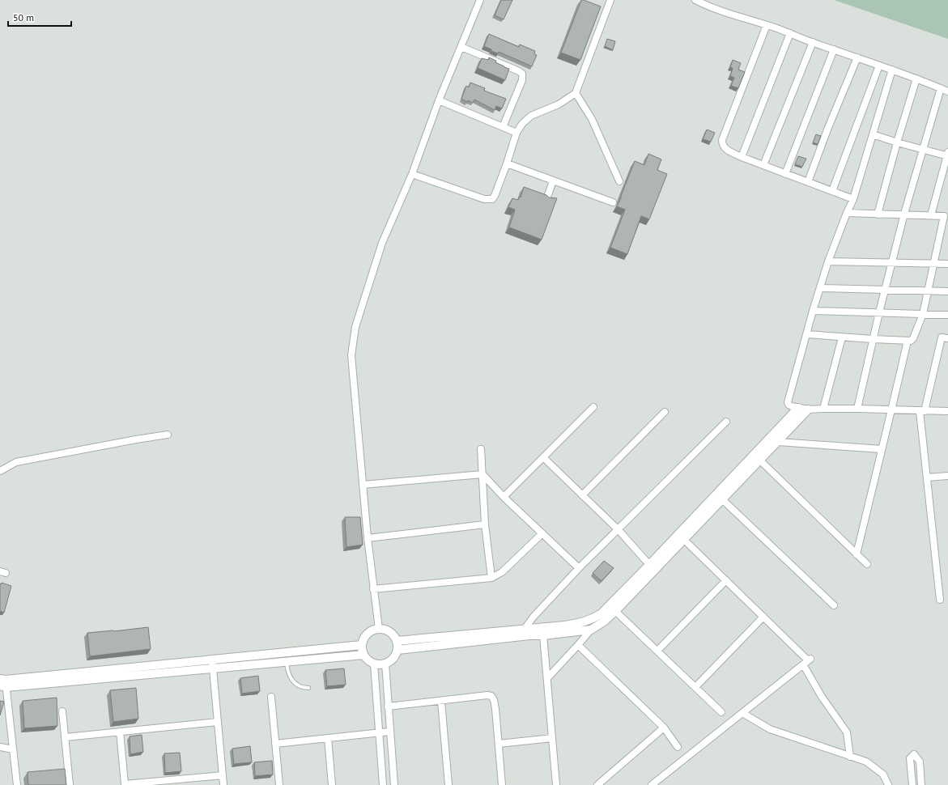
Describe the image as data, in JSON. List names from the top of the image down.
{
  "scale_bar": "50 m"
}
